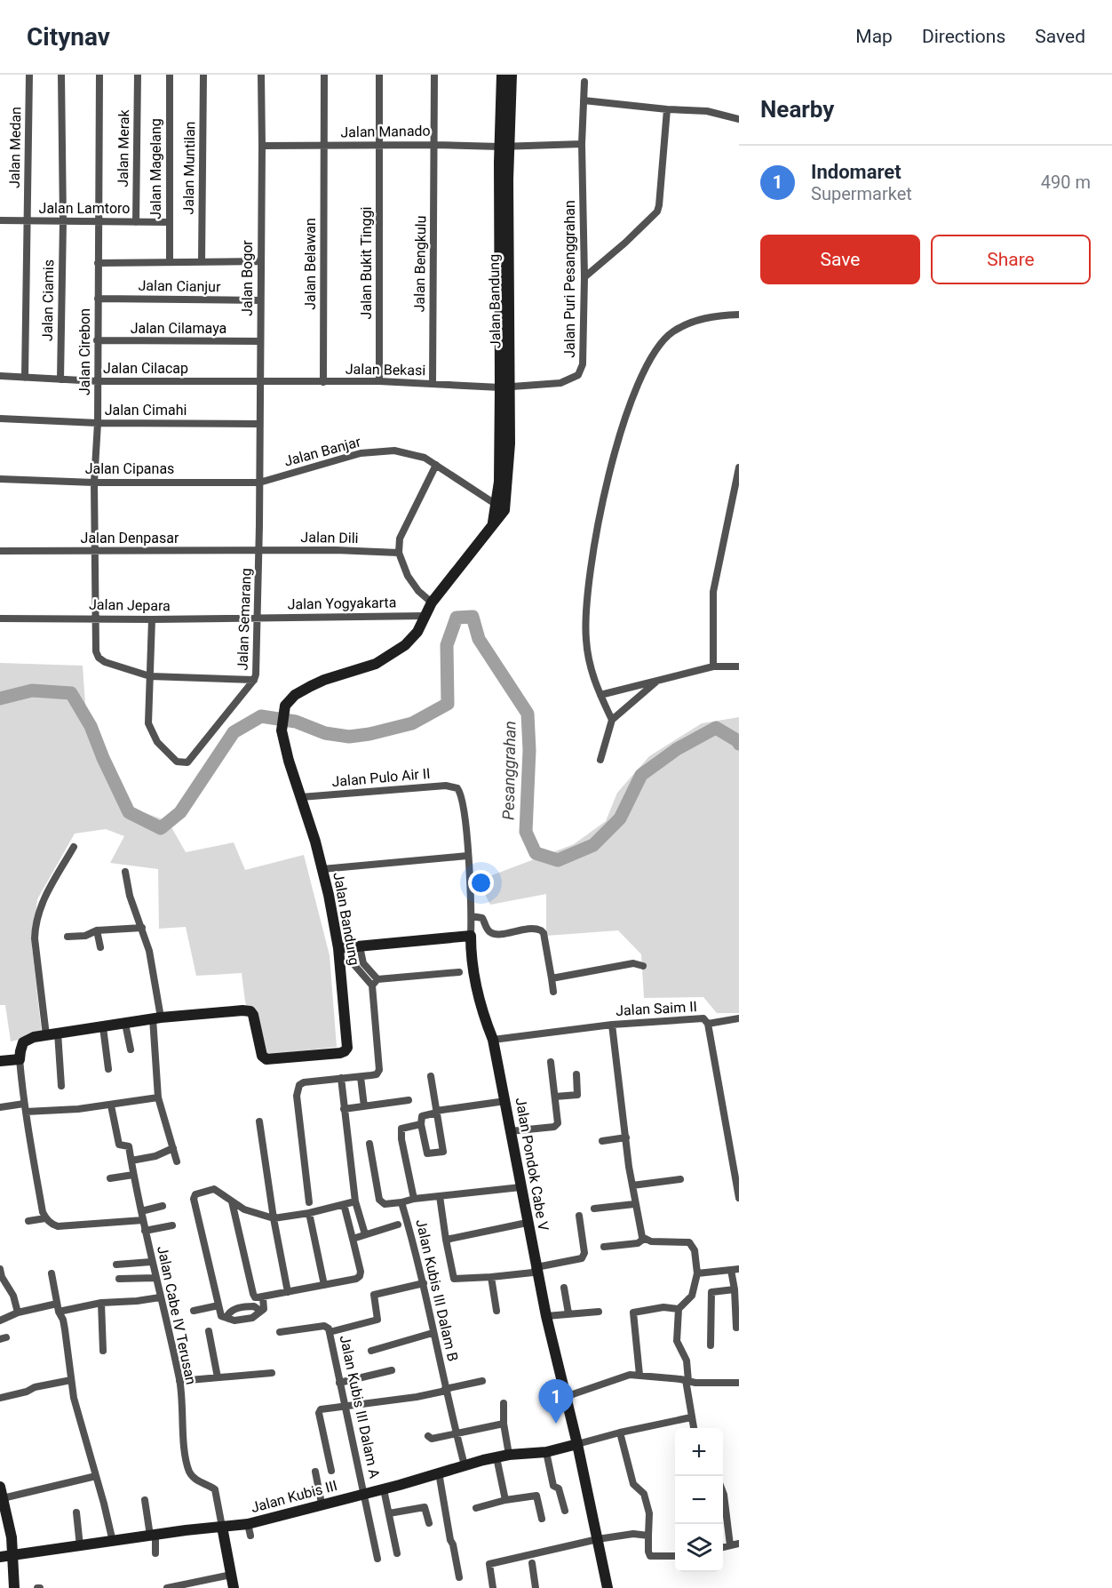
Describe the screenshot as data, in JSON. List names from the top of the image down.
{
  "streets": {
    "street": [
      "Jalan Manado",
      "Jalan Medan",
      "Jalan Merak",
      "Jalan Muntilan",
      "Jalan Magelang",
      "Jalan Lamtoro",
      "Jalan Bukit Tinggi",
      "Jalan Belawan",
      "Jalan Bengkulu",
      "Jalan Bogor",
      "Jalan Puri Pesanggrahan",
      "Jalan Cianjur",
      "Jalan Ciamis",
      "Jalan Bandung",
      "Jalan Cilamaya",
      "Jalan Cirebon",
      "Jalan Cilacap",
      "Jalan Bekasi",
      "Jalan Cimahi",
      "Jalan Banjar",
      "Jalan Cipanas",
      "Jalan Denpasar",
      "Jalan Dili",
      "Jalan Yogyakarta",
      "Jalan Jepara",
      "Jalan Semarang",
      "Jalan Pulo Air II",
      "Jalan Saim II",
      "Jalan Pondok Cabe V",
      "Jalan Kubis III Dalam B",
      "Jalan Cabe IV Terusan",
      "Jalan Kubis III Dalam A",
      "Jalan Kubis III"
    ]
  },
  "crossings": [
    ["Jalan Manado", "Jalan Bukit Tinggi"],
    ["Jalan Manado", "Jalan Belawan"],
    ["Jalan Manado", "Jalan Bengkulu"],
    ["Jalan Manado", "Jalan Bogor"],
    ["Jalan Manado", "Jalan Bandung"],
    ["Jalan Medan", "Jalan Lamtoro"],
    ["Jalan Medan", "Jalan Cilacap"],
    ["Jalan Merak", "Jalan Lamtoro"],
    ["Jalan Magelang", "Jalan Lamtoro"],
    ["Jalan Lamtoro", "Jalan Ciamis"],
    ["Jalan Lamtoro", "Jalan Cirebon"],
    ["Jalan Bukit Tinggi", "Jalan Bekasi"],
    ["Jalan Belawan", "Jalan Bekasi"],
    ["Jalan Bengkulu", "Jalan Bekasi"],
    ["Jalan Bogor", "Jalan Cianjur"],
    ["Jalan Bogor", "Jalan Cilamaya"],
    ["Jalan Bogor", "Jalan Cilacap"],
    ["Jalan Bogor", "Jalan Bekasi"],
    ["Jalan Bogor", "Jalan Cimahi"],
    ["Jalan Bogor", "Jalan Banjar"],
    ["Jalan Bogor", "Jalan Cipanas"],
    ["Jalan Bogor", "Jalan Semarang"],
    ["Jalan Puri Pesanggrahan", "Jalan Bandung"],
    ["Jalan Puri Pesanggrahan", "Jalan Bekasi"],
    ["Jalan Cianjur", "Jalan Cirebon"],
    ["Jalan Ciamis", "Jalan Cilacap"],
    ["Jalan Bandung", "Jalan Bekasi"],
    ["Jalan Bandung", "Jalan Banjar"],
    ["Jalan Bandung", "Jalan Yogyakarta"],
    ["Jalan Bandung", "Jalan Pulo Air II"],
    ["Jalan Cilamaya", "Jalan Cirebon"],
    ["Jalan Cirebon", "Jalan Cilacap"],
    ["Jalan Cirebon", "Jalan Cimahi"],
    ["Jalan Cirebon", "Jalan Cipanas"],
    ["Jalan Cirebon", "Jalan Denpasar"],
    ["Jalan Cirebon", "Jalan Jepara"],
    ["Jalan Cirebon", "Jalan Semarang"],
    ["Jalan Cilacap", "Jalan Bekasi"],
    ["Jalan Banjar", "Jalan Cipanas"],
    ["Jalan Banjar", "Jalan Semarang"],
    ["Jalan Cipanas", "Jalan Semarang"],
    ["Jalan Denpasar", "Jalan Dili"],
    ["Jalan Denpasar", "Jalan Semarang"],
    ["Jalan Dili", "Jalan Semarang"],
    ["Jalan Yogyakarta", "Jalan Jepara"],
    ["Jalan Yogyakarta", "Jalan Semarang"],
    ["Jalan Jepara", "Jalan Semarang"],
    ["Jalan Pulo Air II", "Jalan Pondok Cabe V"],
    ["Jalan Saim II", "Jalan Pondok Cabe V"],
    ["Jalan Pondok Cabe V", "Jalan Kubis III"],
    ["Jalan Kubis III Dalam B", "Jalan Kubis III"],
    ["Jalan Cabe IV Terusan", "Jalan Kubis III"],
    ["Jalan Kubis III Dalam A", "Jalan Kubis III"]
  ],
  "water": ["Pesanggrahan"],
  "page": {
    "header": "Citynav",
    "nav": ["Map", "Directions", "Saved"],
    "heading": "Nearby",
    "list": [
      {
        "mark": "1",
        "name": "Indomaret",
        "note": "Supermarket",
        "value": "490 m"
      }
    ],
    "buttons": ["Save", "Share"],
    "pins": "1",
    "map_buttons": ["+", "−"]
  }
}
